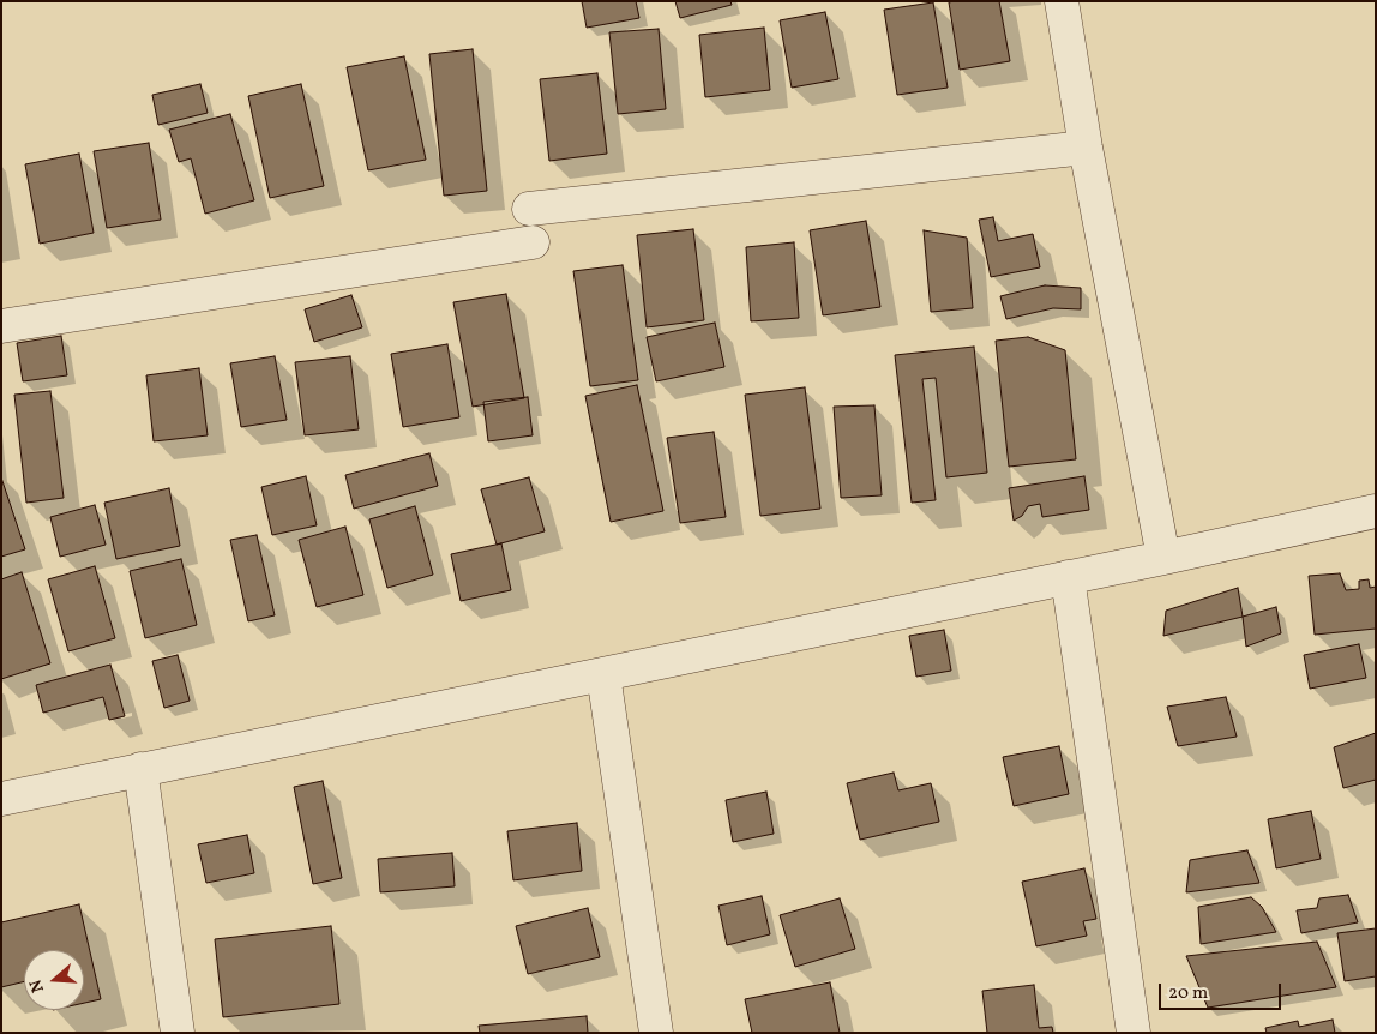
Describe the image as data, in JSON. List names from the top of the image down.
{
  "scale_bar": "20 m",
  "north": "left"
}
